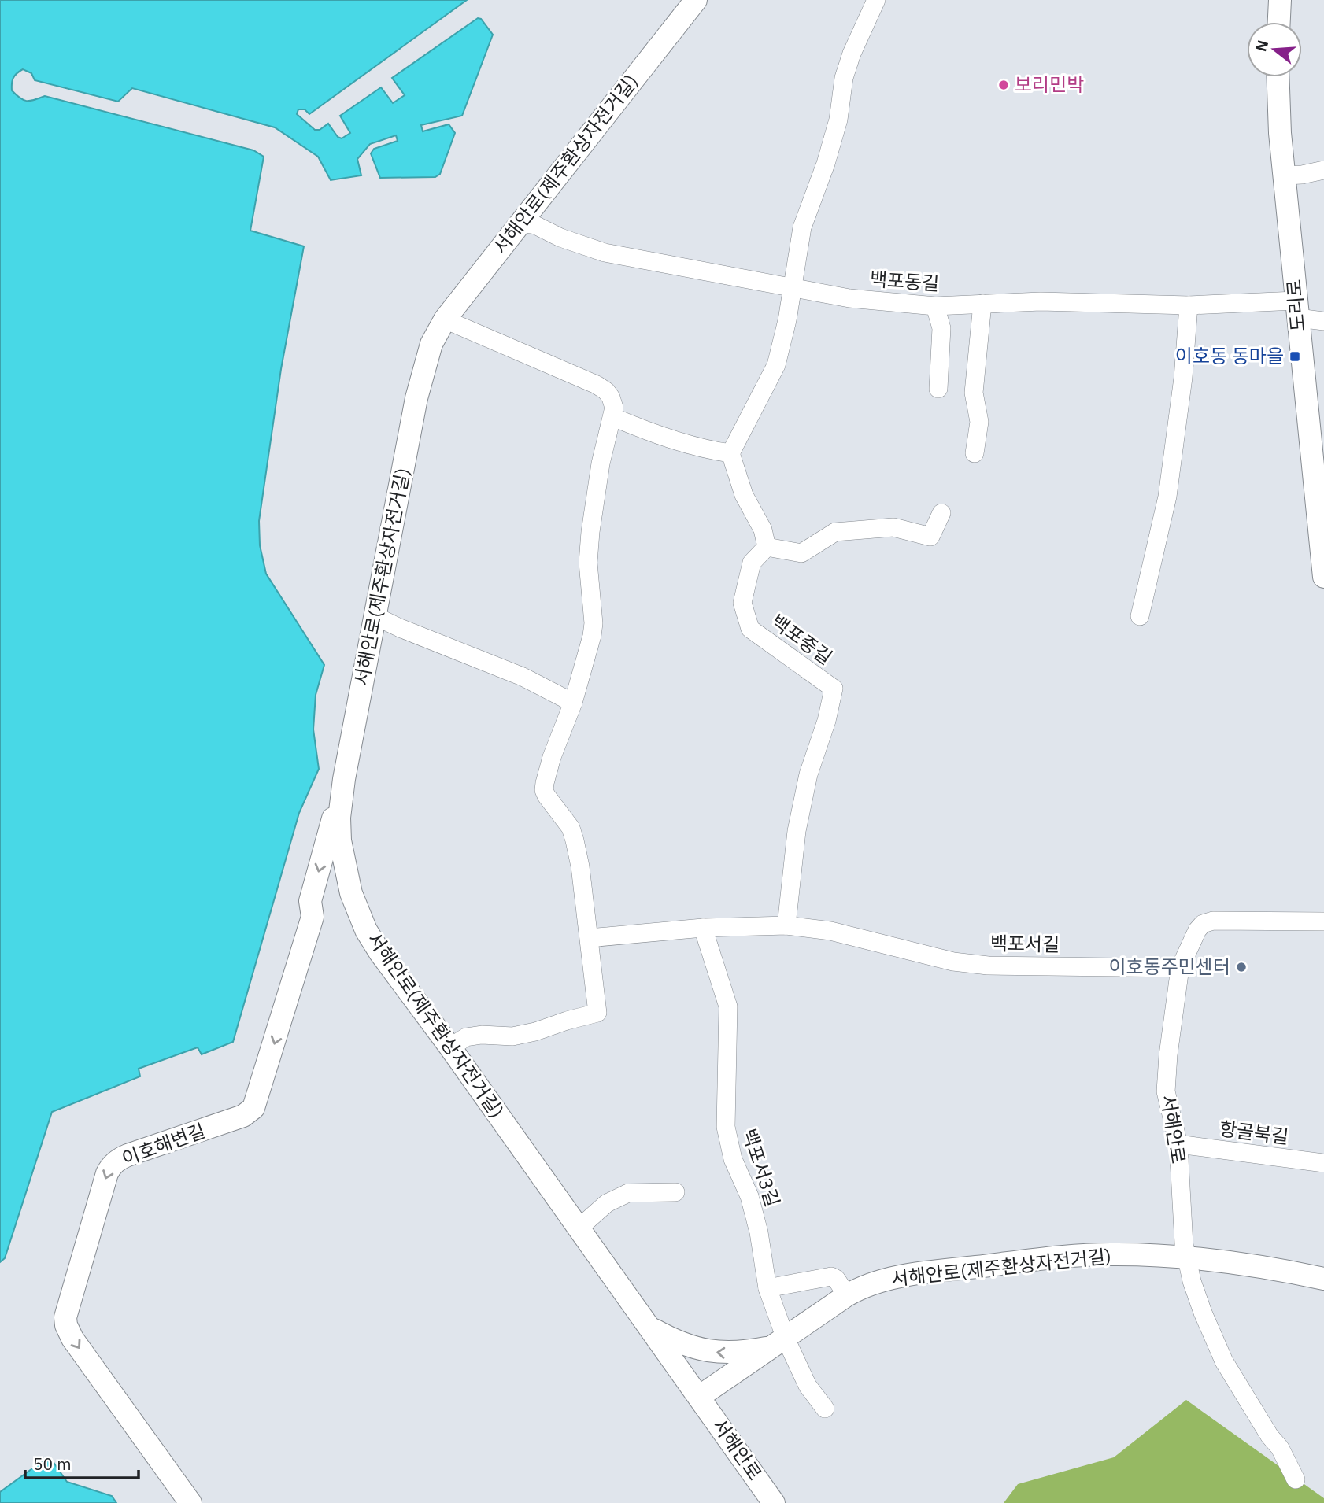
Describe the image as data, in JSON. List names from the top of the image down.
{
  "streets": {
    "street": [
      "서해안로(제주환상자전거길)",
      "백포동길",
      "도리로",
      "백포중길",
      "백포서길",
      "서해안로",
      "항골북길",
      "이호해변길",
      "백포서3길"
    ]
  },
  "crossings": [
    ["서해안로(제주환상자전거길)", "백포동길"],
    ["서해안로(제주환상자전거길)", "서해안로"],
    ["서해안로(제주환상자전거길)", "이호해변길"],
    ["서해안로(제주환상자전거길)", "백포서3길"],
    ["백포동길", "도리로"],
    ["백포중길", "백포서길"],
    ["백포서길", "서해안로"],
    ["백포서길", "백포서3길"],
    ["서해안로", "항골북길"]
  ],
  "one_way": ["이호해변길"],
  "places": {
    "other": ["보리민박", "이호동주민센터"],
    "transit": ["이호동 동마을"]
  },
  "scale_bar": "50 m",
  "north": "left"
}
